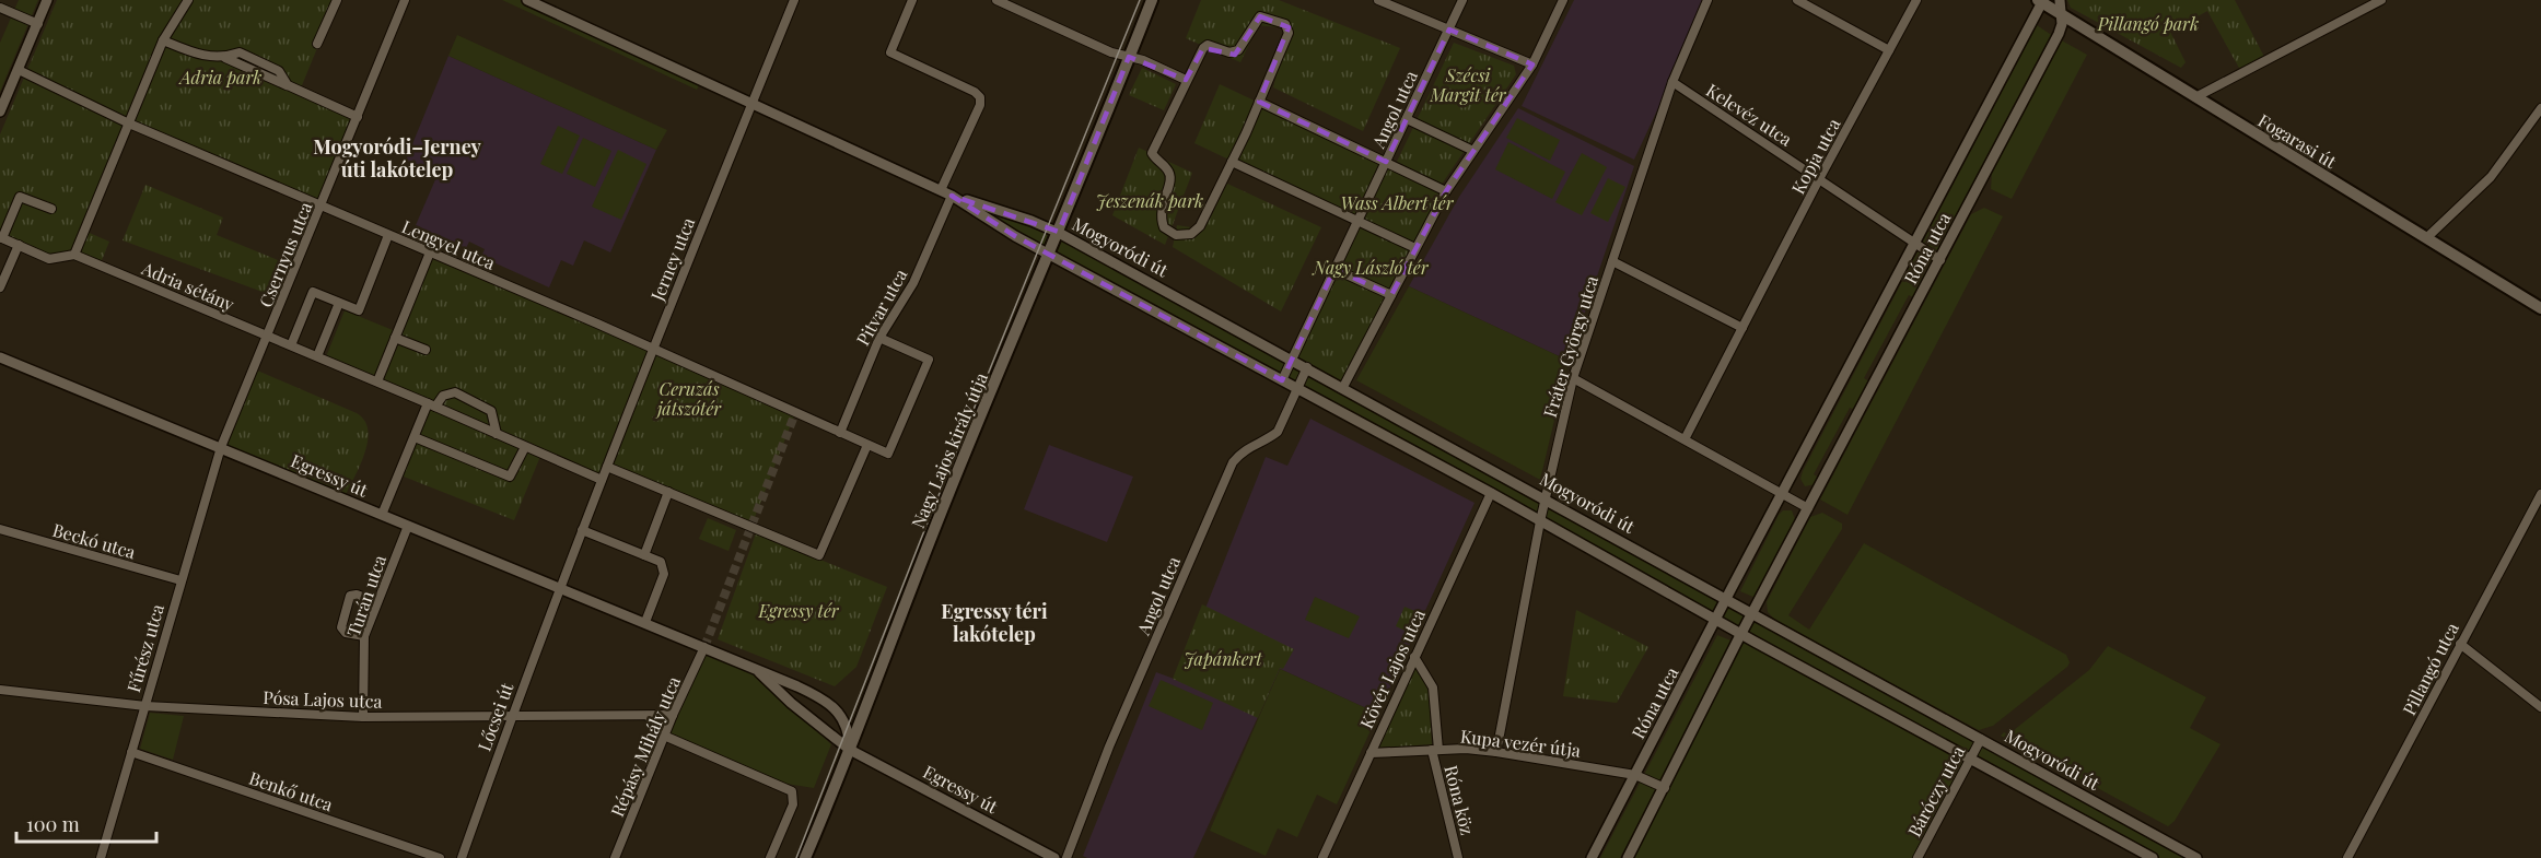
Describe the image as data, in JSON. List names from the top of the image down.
{
  "streets": {
    "main road": ["Fogarasi út", "Nagy Lajos király útja"],
    "street": [
      "Angol utca",
      "Kelevéz utca",
      "Kopja utca",
      "Lengyel utca",
      "Mogyoródi út",
      "Róna utca",
      "Csernyus utca",
      "Jerney utca",
      "Adria sétány",
      "Pitvar utca",
      "Fráter György utca",
      "Egressy út",
      "Beckó utca",
      "Turán utca",
      "Fűrész utca",
      "Kövér Lajos utca",
      "Pillangó utca",
      "Pósa Lajos utca",
      "Lőcsei út",
      "Kupa vezér útja",
      "Répásy Mihály utca",
      "Benkő utca",
      "Báróczy utca",
      "Róna köz"
    ]
  },
  "crossings": [
    ["Angol utca", "Mogyoródi út"],
    ["Kelevéz utca", "Kopja utca"],
    ["Kelevéz utca", "Róna utca"],
    ["Kelevéz utca", "Fráter György utca"],
    ["Fogarasi út", "Róna utca"],
    ["Lengyel utca", "Csernyus utca"],
    ["Lengyel utca", "Jerney utca"],
    ["Lengyel utca", "Pitvar utca"],
    ["Mogyoródi út", "Róna utca"],
    ["Mogyoródi út", "Jerney utca"],
    ["Mogyoródi út", "Pitvar utca"],
    ["Mogyoródi út", "Fráter György utca"],
    ["Mogyoródi út", "Nagy Lajos király útja"],
    ["Mogyoródi út", "Kövér Lajos utca"],
    ["Mogyoródi út", "Báróczy utca"],
    ["Róna utca", "Kupa vezér útja"],
    ["Csernyus utca", "Adria sétány"],
    ["Csernyus utca", "Egressy út"],
    ["Csernyus utca", "Fűrész utca"],
    ["Jerney utca", "Adria sétány"],
    ["Jerney utca", "Egressy út"],
    ["Jerney utca", "Lőcsei út"],
    ["Fráter György utca", "Kupa vezér útja"],
    ["Nagy Lajos király útja", "Egressy út"],
    ["Egressy út", "Turán utca"],
    ["Egressy út", "Fűrész utca"],
    ["Egressy út", "Lőcsei út"],
    ["Egressy út", "Répásy Mihály utca"],
    ["Beckó utca", "Fűrész utca"],
    ["Turán utca", "Pósa Lajos utca"],
    ["Fűrész utca", "Pósa Lajos utca"],
    ["Fűrész utca", "Benkő utca"],
    ["Kövér Lajos utca", "Kupa vezér útja"],
    ["Kövér Lajos utca", "Róna köz"],
    ["Pósa Lajos utca", "Lőcsei út"],
    ["Pósa Lajos utca", "Répásy Mihály utca"],
    ["Kupa vezér útja", "Róna köz"]
  ],
  "districts": ["Mogyoródi–Jerney úti lakótelep", "Egressy téri lakótelep"],
  "parks": [
    "Pillangó park",
    "Szécsi Margit tér",
    "Adria park",
    "Jeszenák park",
    "Wass Albert tér",
    "Nagy László tér",
    "Ceruzás játszótér",
    "Egressy tér",
    "Japánkert"
  ],
  "scale_bar": "100 m"
}
